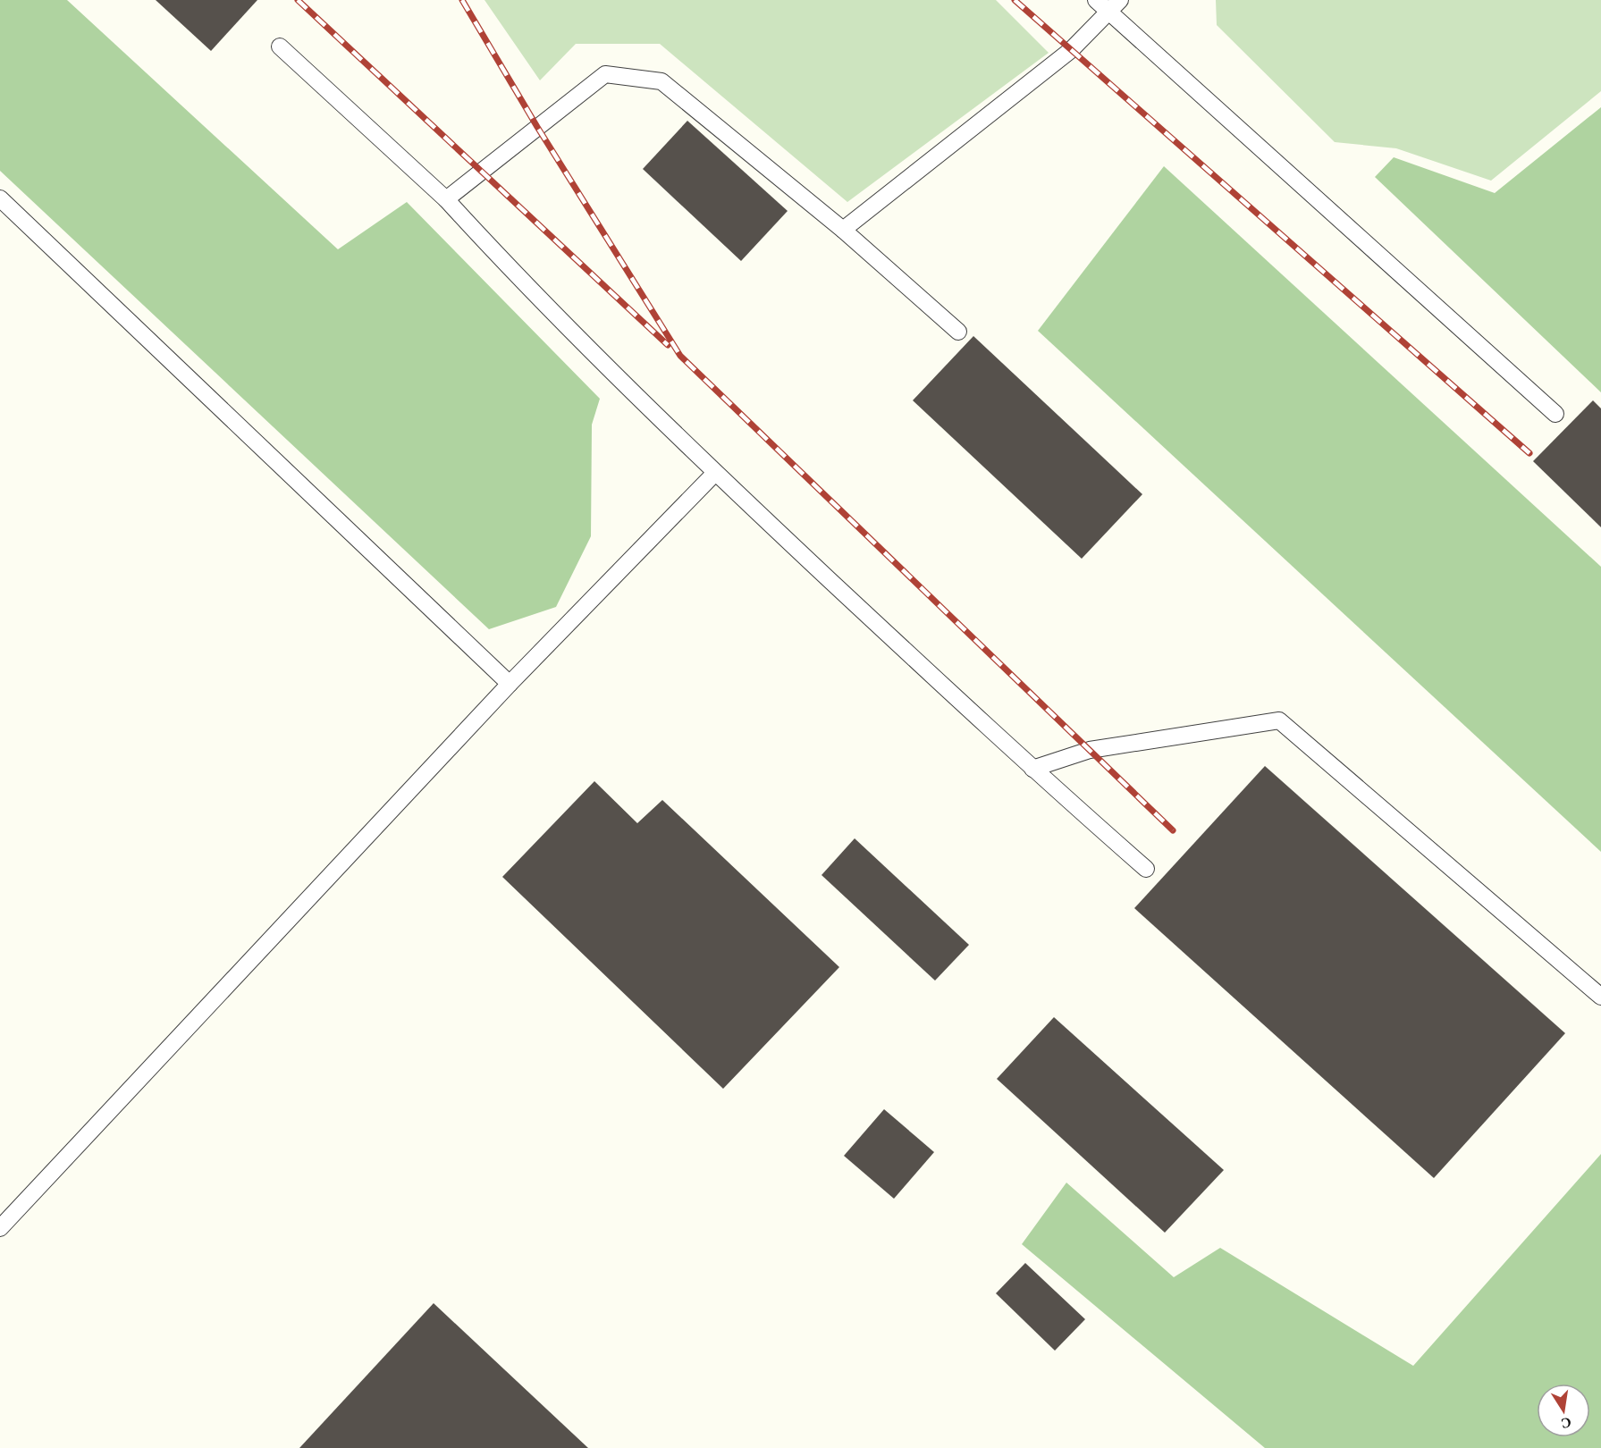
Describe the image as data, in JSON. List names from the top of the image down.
{
  "north": "bottom"
}
